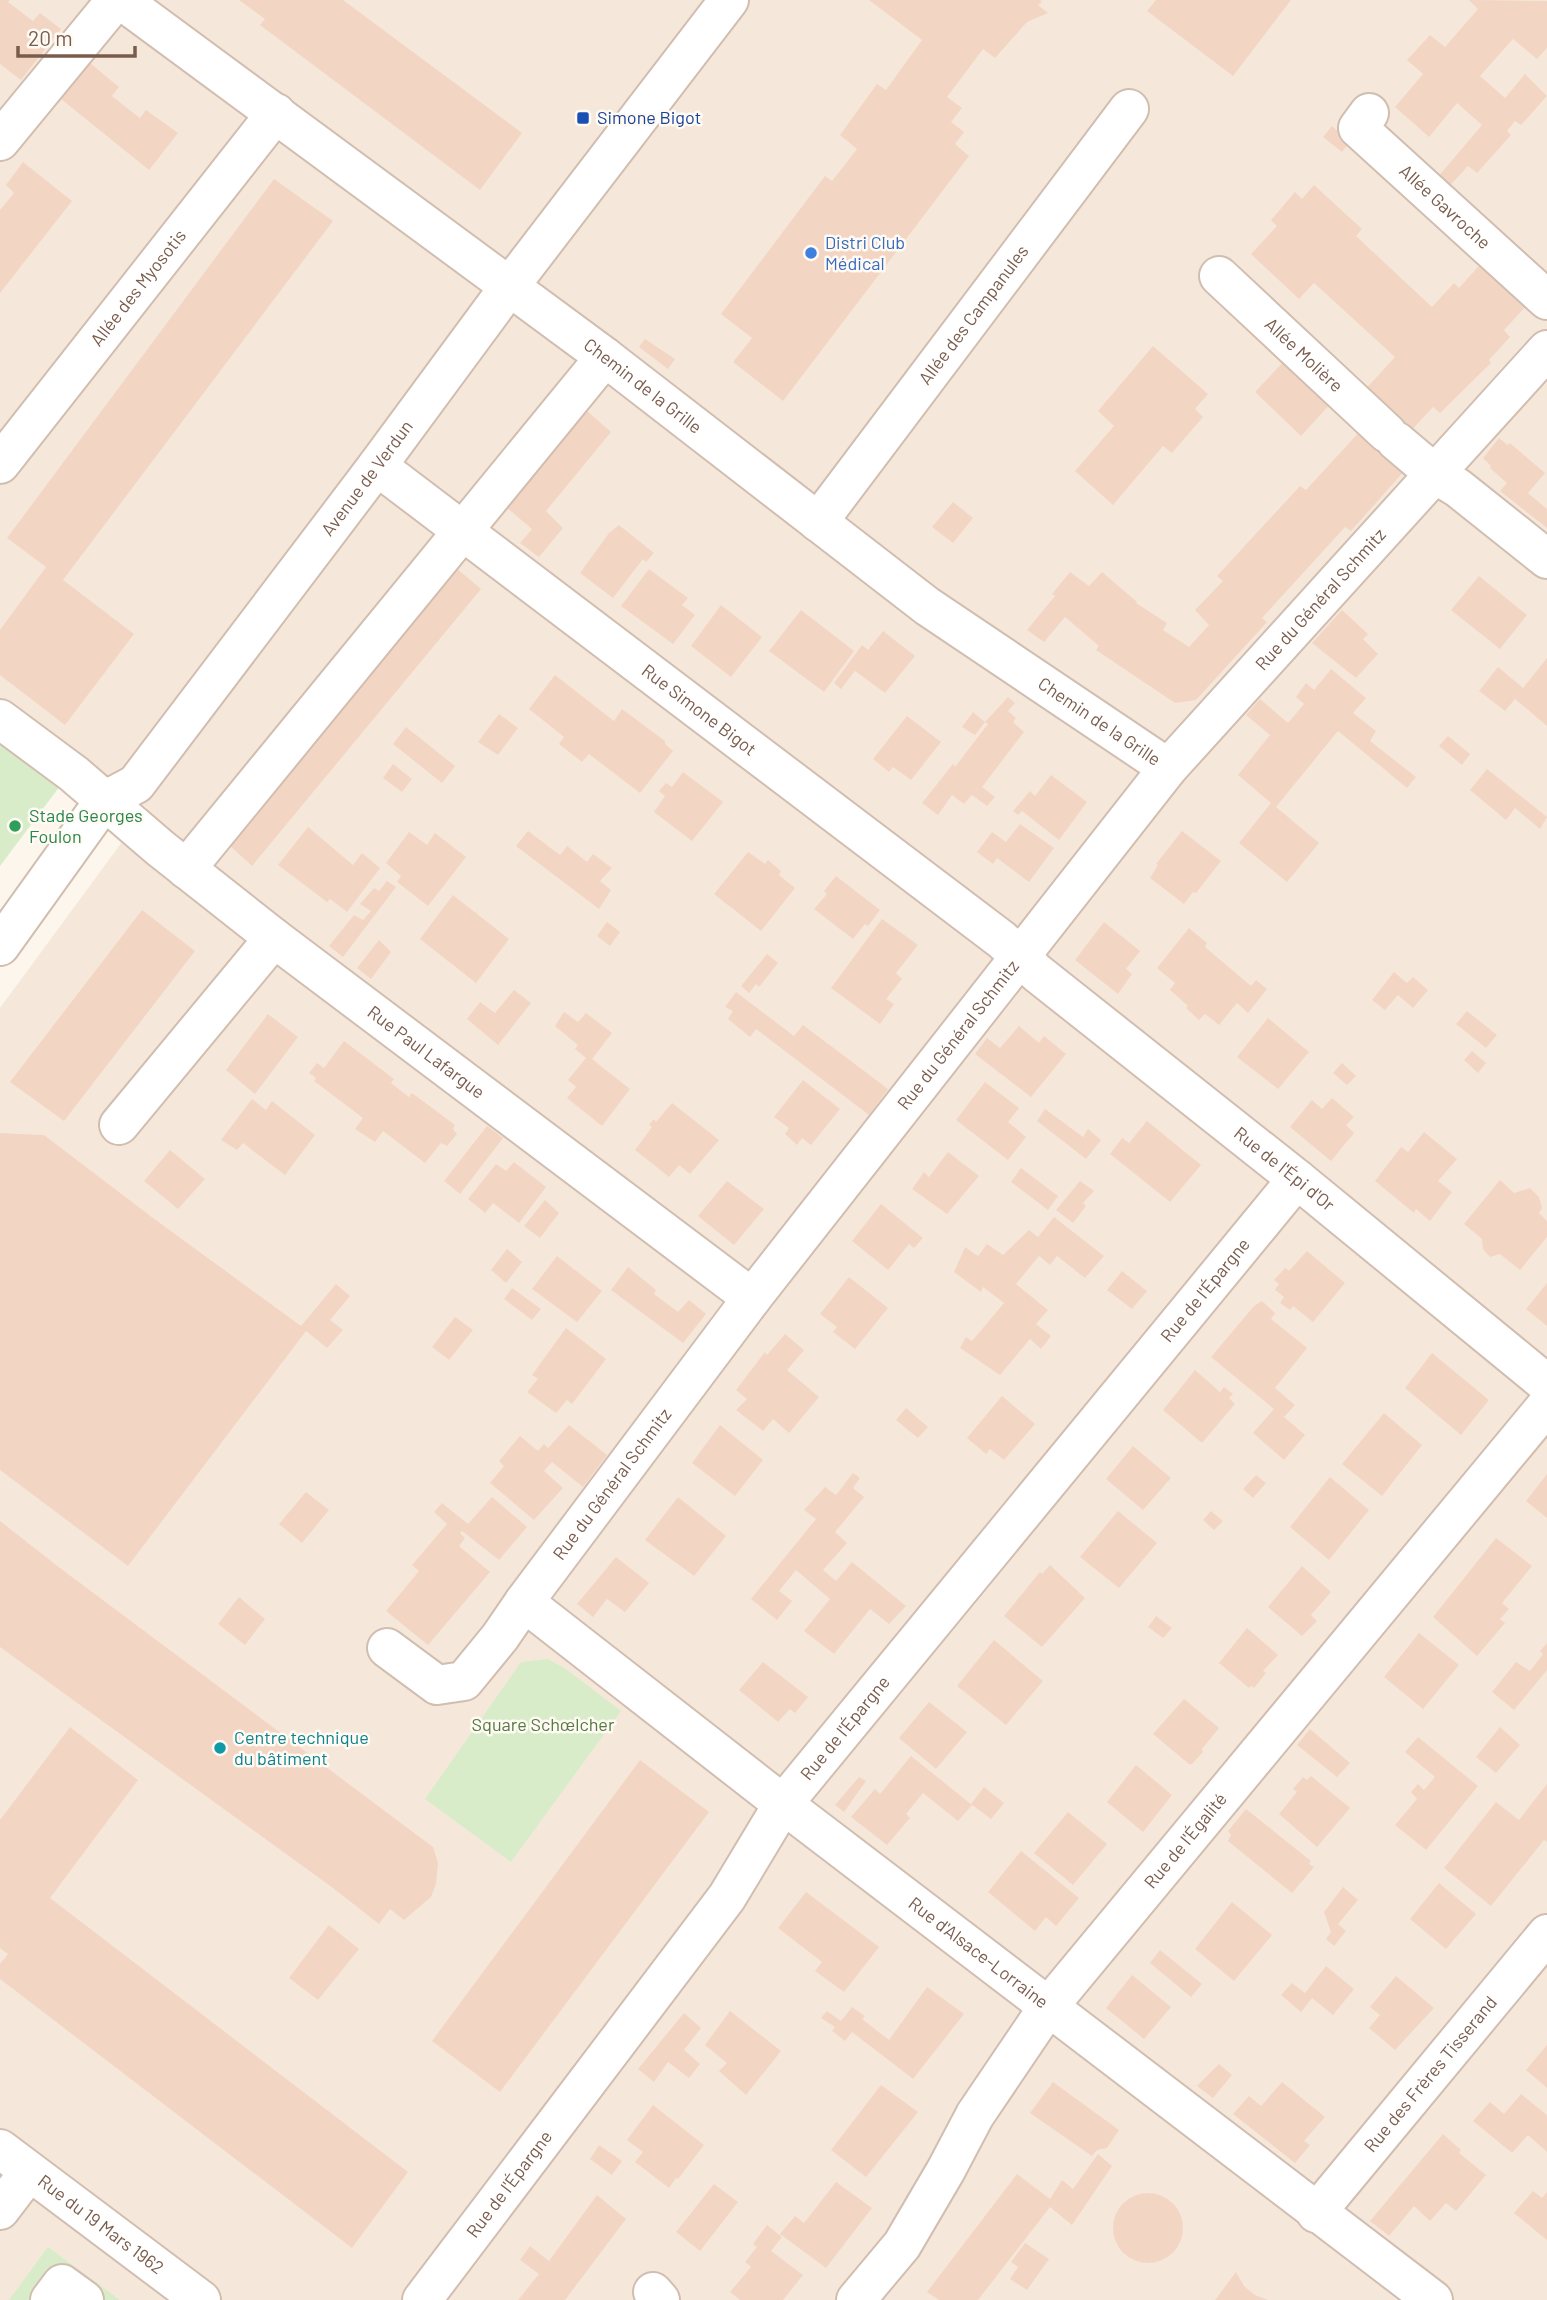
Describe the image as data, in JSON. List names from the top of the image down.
{
  "streets": {
    "street": [
      "Allée Gavroche",
      "Allée des Myosotis",
      "Allée des Campanules",
      "Allée Molière",
      "Chemin de la Grille",
      "Avenue de Verdun",
      "Rue du Général Schmitz",
      "Rue Simone Bigot",
      "Rue Paul Lafargue",
      "Rue de l'Épi d'Or",
      "Rue de l'Épargne",
      "Rue de l'Égalité",
      "Rue d'Alsace-Lorraine",
      "Rue des Frères Tisserand",
      "Rue du 19 Mars 1962"
    ]
  },
  "crossings": [
    ["Allée des Myosotis", "Chemin de la Grille"],
    ["Allée des Campanules", "Chemin de la Grille"],
    ["Allée Molière", "Rue du Général Schmitz"],
    ["Chemin de la Grille", "Avenue de Verdun"],
    ["Chemin de la Grille", "Rue du Général Schmitz"],
    ["Avenue de Verdun", "Rue Simone Bigot"],
    ["Avenue de Verdun", "Rue Paul Lafargue"],
    ["Rue du Général Schmitz", "Rue Simone Bigot"],
    ["Rue du Général Schmitz", "Rue Paul Lafargue"],
    ["Rue du Général Schmitz", "Rue de l'Épi d'Or"],
    ["Rue du Général Schmitz", "Rue d'Alsace-Lorraine"],
    ["Rue Simone Bigot", "Rue de l'Épi d'Or"],
    ["Rue de l'Épi d'Or", "Rue de l'Épargne"],
    ["Rue de l'Épargne", "Rue d'Alsace-Lorraine"],
    ["Rue de l'Égalité", "Rue d'Alsace-Lorraine"],
    ["Rue d'Alsace-Lorraine", "Rue des Frères Tisserand"]
  ],
  "parks": ["Square Schœlcher"],
  "places": {
    "transit": ["Simone Bigot"],
    "other": ["Distri Club Médical", "Stade Georges Foulon", "Centre technique du bâtiment"]
  },
  "scale_bar": "20 m"
}
